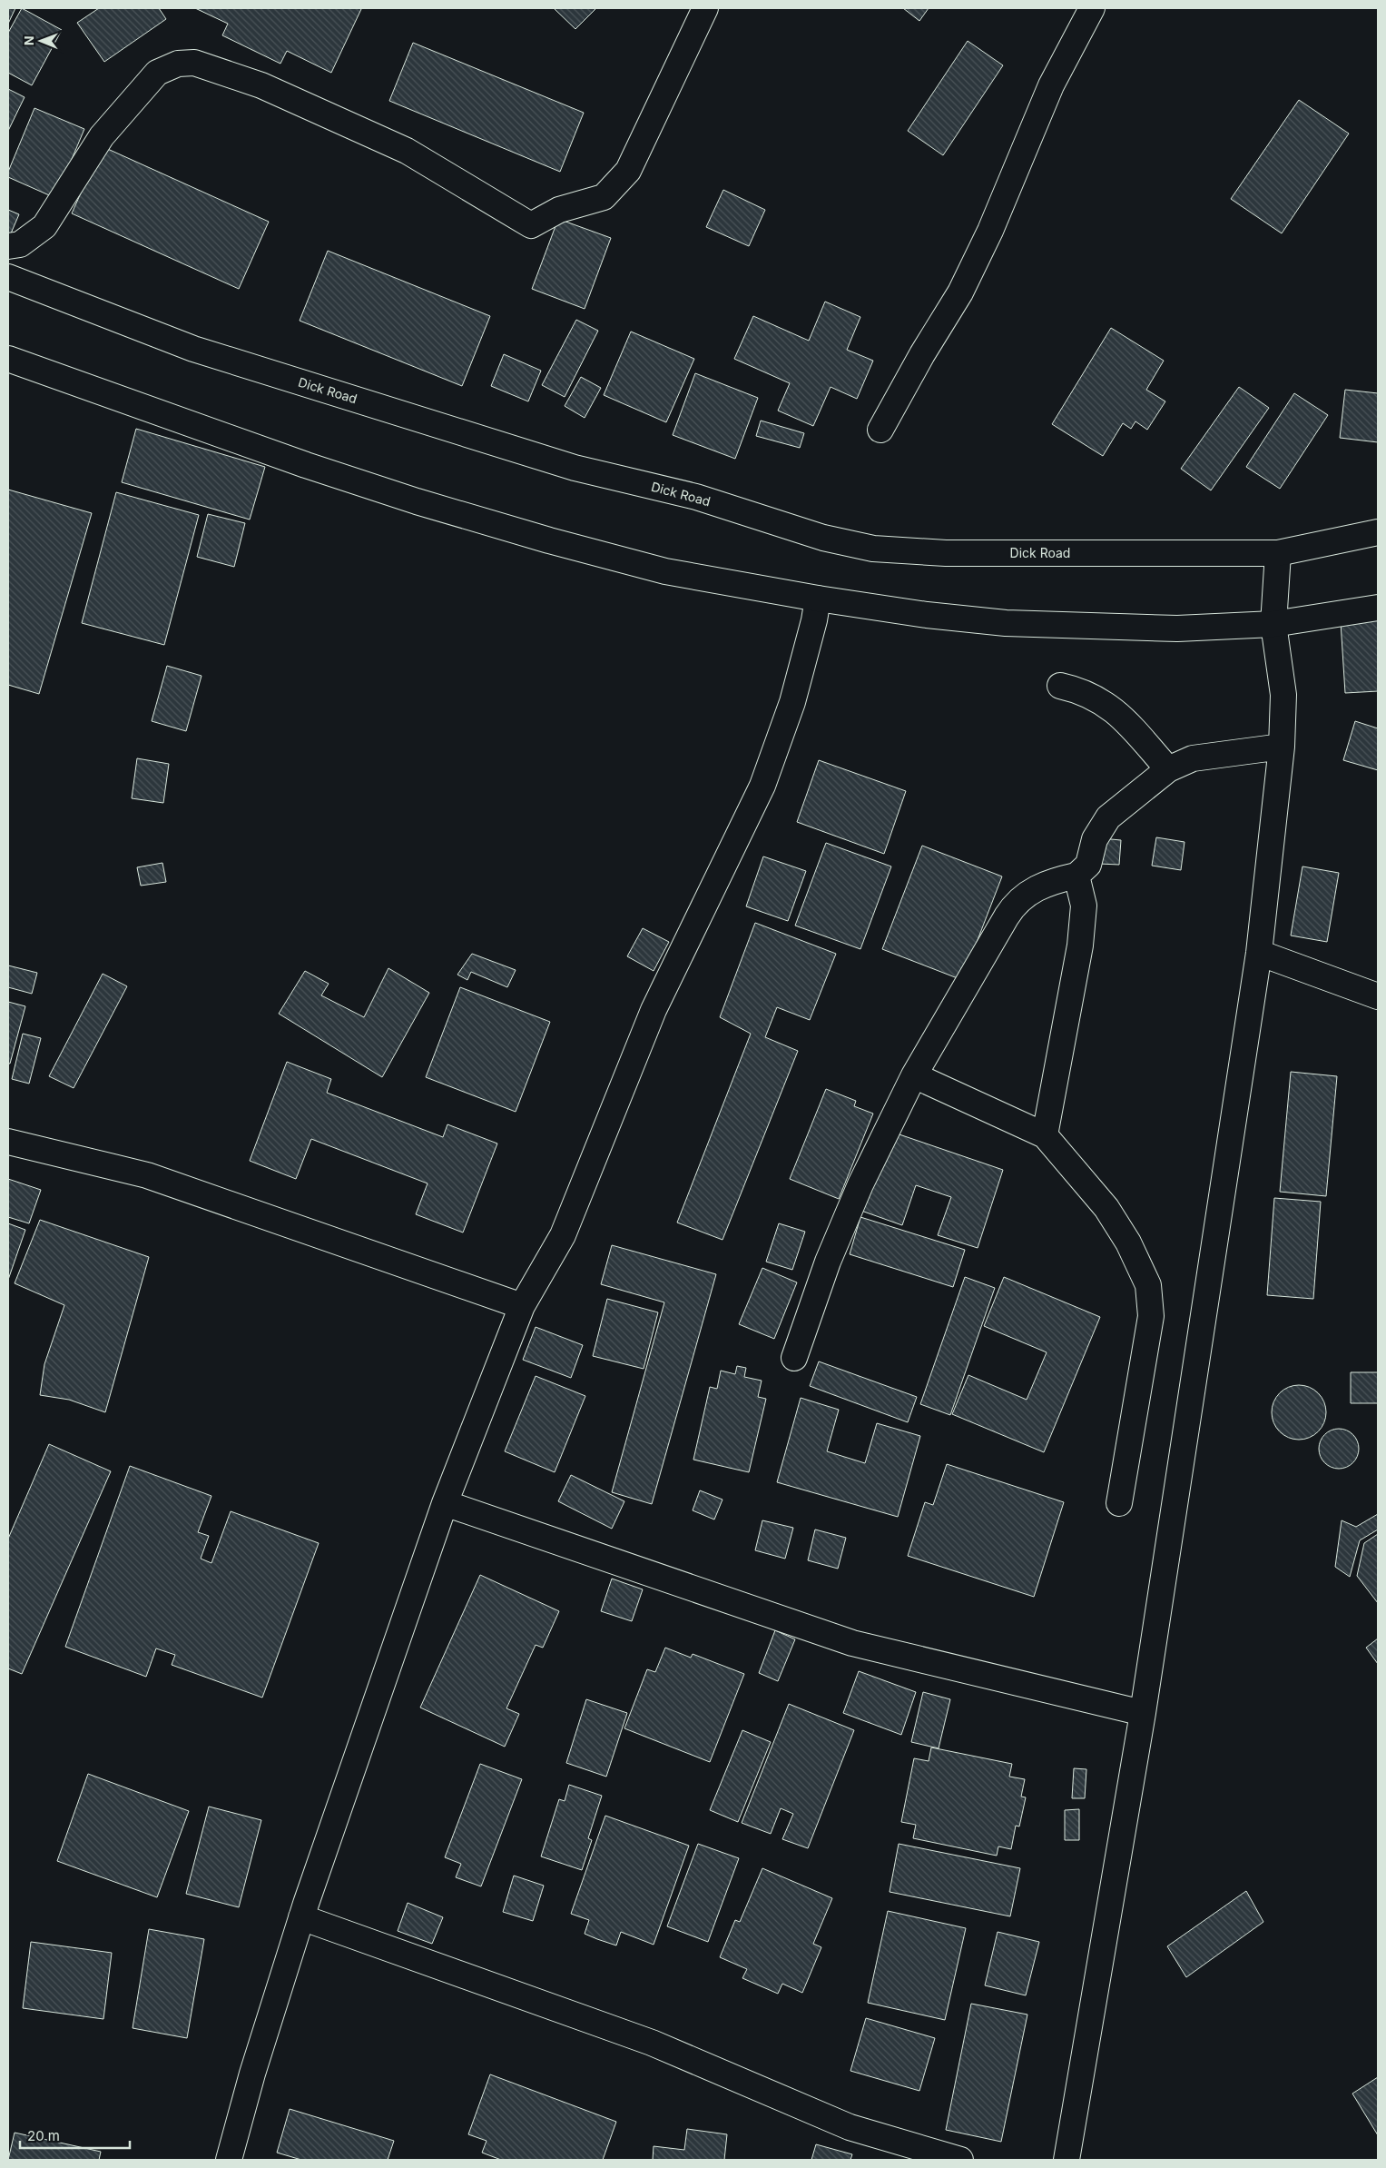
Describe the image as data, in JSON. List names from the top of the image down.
{
  "streets": {
    "street": ["Dick Road"]
  },
  "scale_bar": "20 m",
  "north": "left"
}
